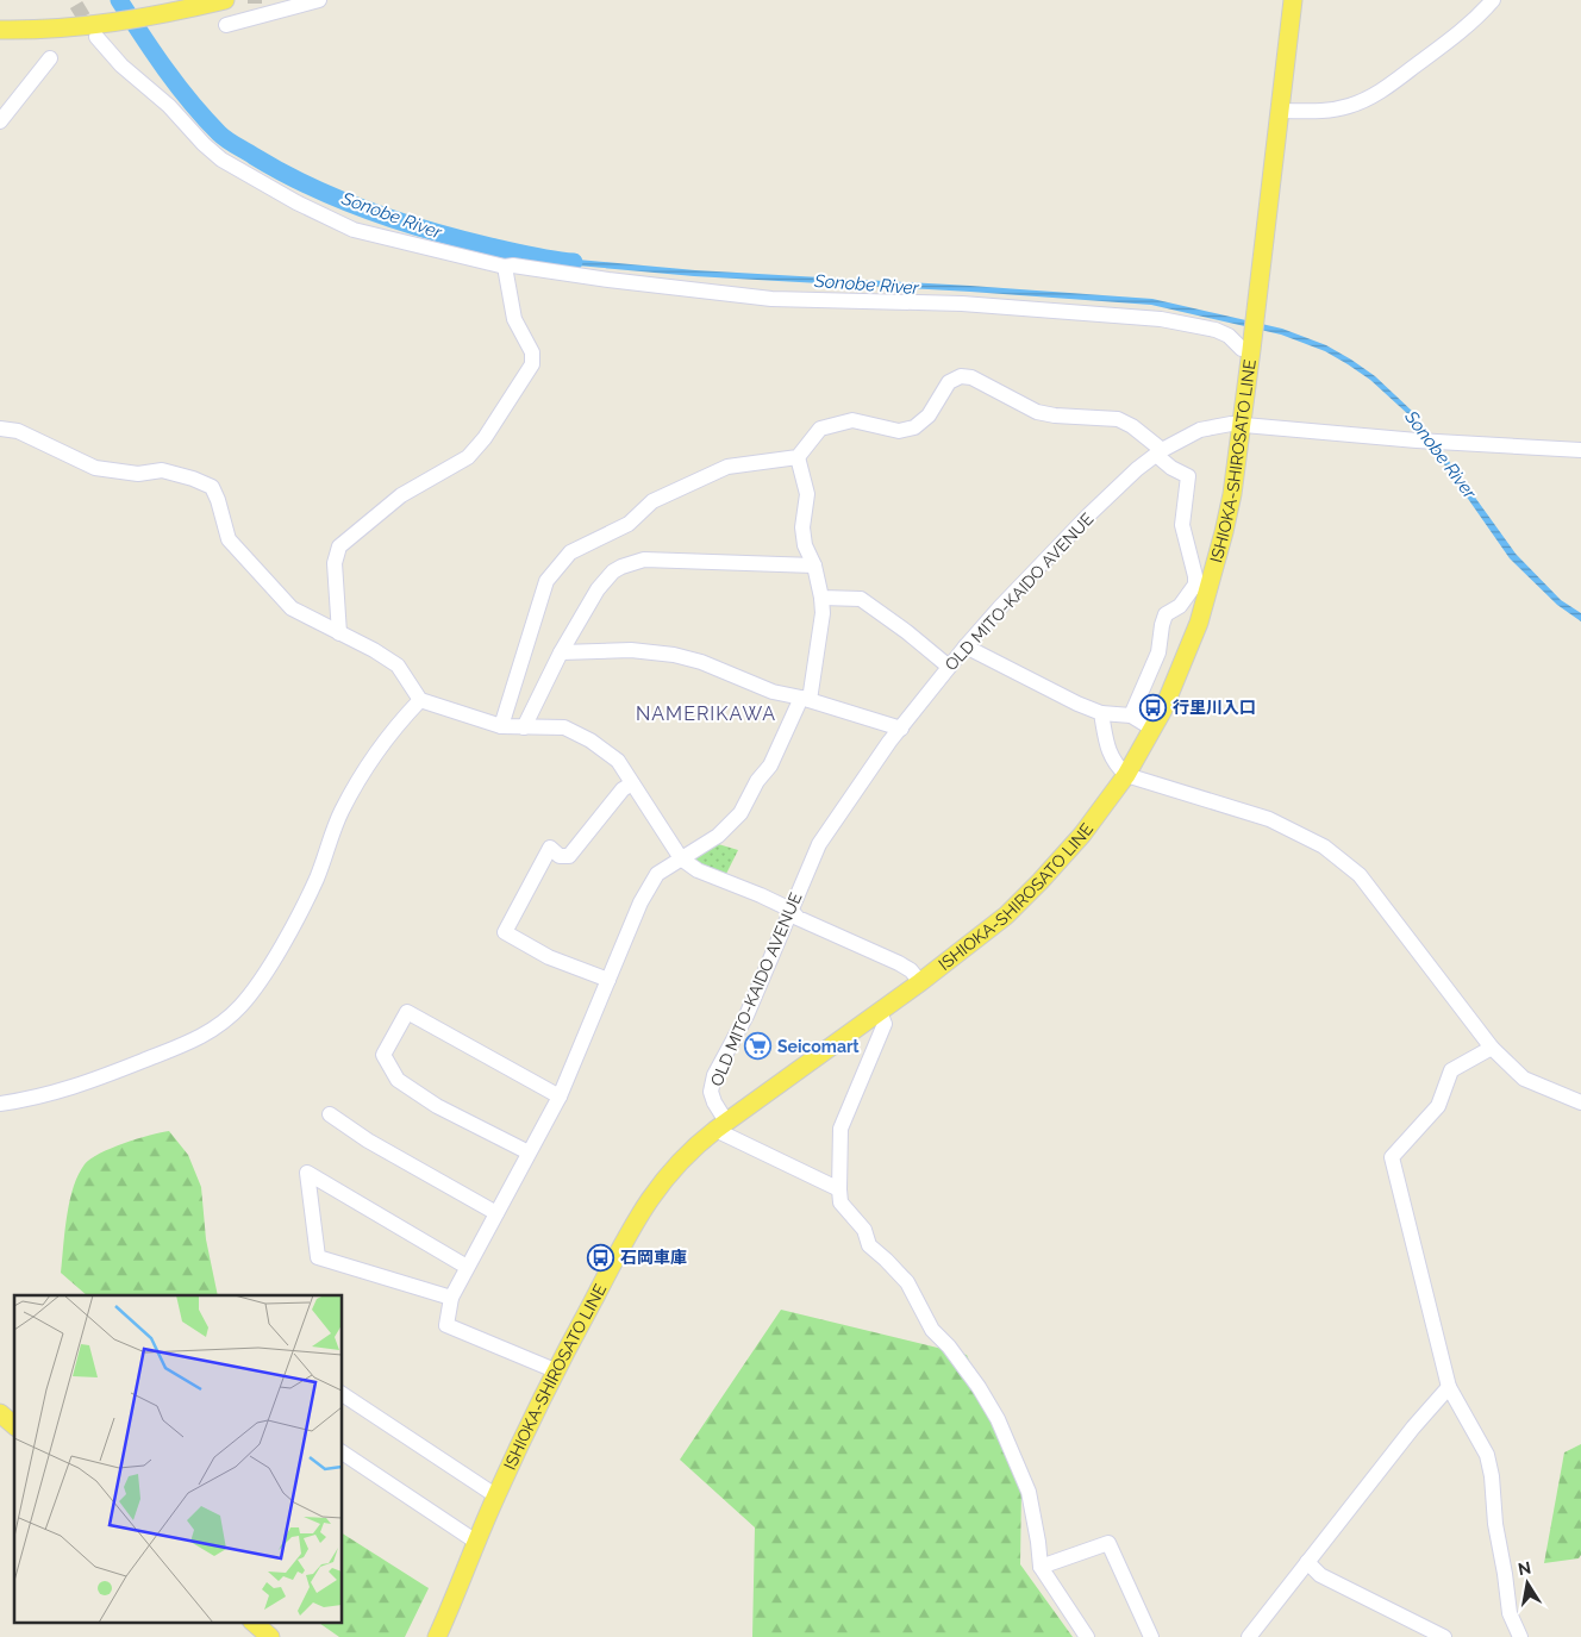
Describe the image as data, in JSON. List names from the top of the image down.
{
  "streets": {
    "main road": ["ISHIOKA-SHIROSATO LINE"],
    "street": ["OLD MITO-KAIDO AVENUE"]
  },
  "crossings": [
    ["ISHIOKA-SHIROSATO LINE", "OLD MITO-KAIDO AVENUE"]
  ],
  "districts": ["NAMERIKAWA"],
  "water": ["Sonobe River"],
  "places": {
    "bus stop": ["行里川入口", "石岡車庫"],
    "supermarket": ["Seicomart"]
  },
  "north": "top"
}
